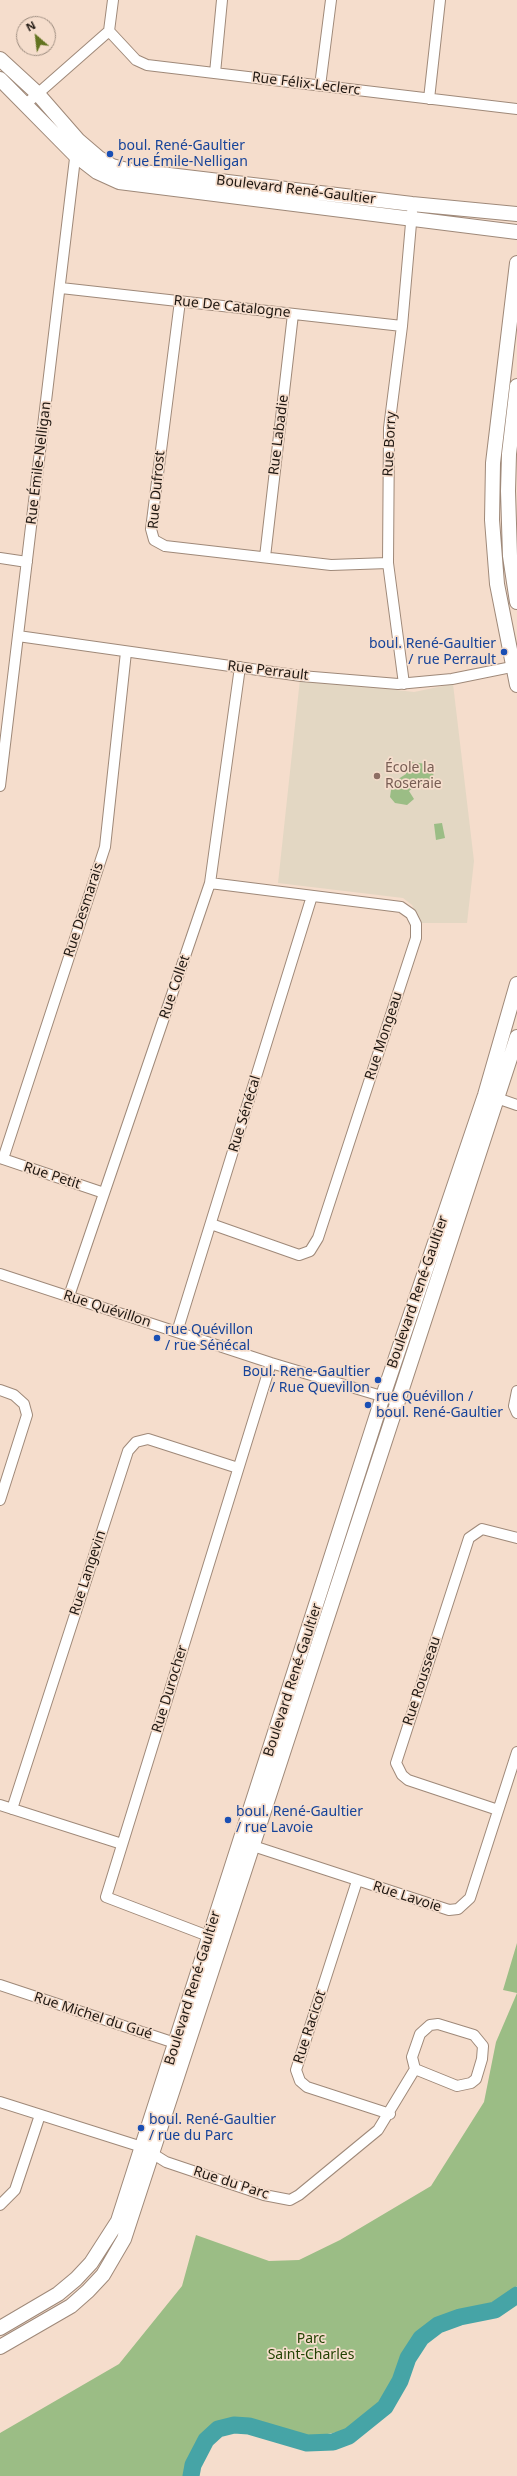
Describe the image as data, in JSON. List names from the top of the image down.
{
  "streets": {
    "street": [
      "Rue Félix-Leclerc",
      "Boulevard René-Gaultier",
      "Rue De Catalogne",
      "Rue Labadie",
      "Rue Borry",
      "Rue Émile-Nelligan",
      "Rue Dufrost",
      "Rue Perrault",
      "Rue Desmarais",
      "Rue Collet",
      "Rue Mongeau",
      "Rue Sénécal",
      "Rue Petit",
      "Rue Quévillon",
      "Rue Langevin",
      "Rue Rousseau",
      "Rue Durocher",
      "Rue Lavoie",
      "Rue Michel du Gué",
      "Rue Racicot",
      "Rue du Parc"
    ]
  },
  "crossings": [
    ["Boulevard René-Gaultier", "Rue Borry"],
    ["Boulevard René-Gaultier", "Rue Émile-Nelligan"],
    ["Boulevard René-Gaultier", "Rue Quévillon"],
    ["Boulevard René-Gaultier", "Rue Durocher"],
    ["Boulevard René-Gaultier", "Rue Lavoie"],
    ["Boulevard René-Gaultier", "Rue Michel du Gué"],
    ["Boulevard René-Gaultier", "Rue du Parc"],
    ["Rue De Catalogne", "Rue Labadie"],
    ["Rue De Catalogne", "Rue Borry"],
    ["Rue De Catalogne", "Rue Émile-Nelligan"],
    ["Rue De Catalogne", "Rue Dufrost"],
    ["Rue Labadie", "Rue Dufrost"],
    ["Rue Borry", "Rue Dufrost"],
    ["Rue Borry", "Rue Perrault"],
    ["Rue Émile-Nelligan", "Rue Perrault"],
    ["Rue Perrault", "Rue Desmarais"],
    ["Rue Perrault", "Rue Collet"],
    ["Rue Desmarais", "Rue Petit"],
    ["Rue Collet", "Rue Mongeau"],
    ["Rue Collet", "Rue Petit"],
    ["Rue Collet", "Rue Quévillon"],
    ["Rue Mongeau", "Rue Sénécal"],
    ["Rue Sénécal", "Rue Quévillon"],
    ["Rue Quévillon", "Rue Durocher"],
    ["Rue Langevin", "Rue Durocher"],
    ["Rue Rousseau", "Rue Lavoie"],
    ["Rue Lavoie", "Rue Racicot"],
    ["Rue Racicot", "Rue du Parc"]
  ],
  "parks": ["Parc Saint-Charles"],
  "places": [
    "boul. René-Gaultier / rue Émile-Nelligan",
    "boul. René-Gaultier / rue Perrault",
    "École la Roseraie",
    "rue Quévillon / rue Sénécal",
    "Boul. Rene-Gaultier / Rue Quevillon",
    "rue Quévillon / boul. René-Gaultier",
    "boul. René-Gaultier / rue Lavoie",
    "boul. René-Gaultier / rue du Parc"
  ],
  "north": "top left"
}
